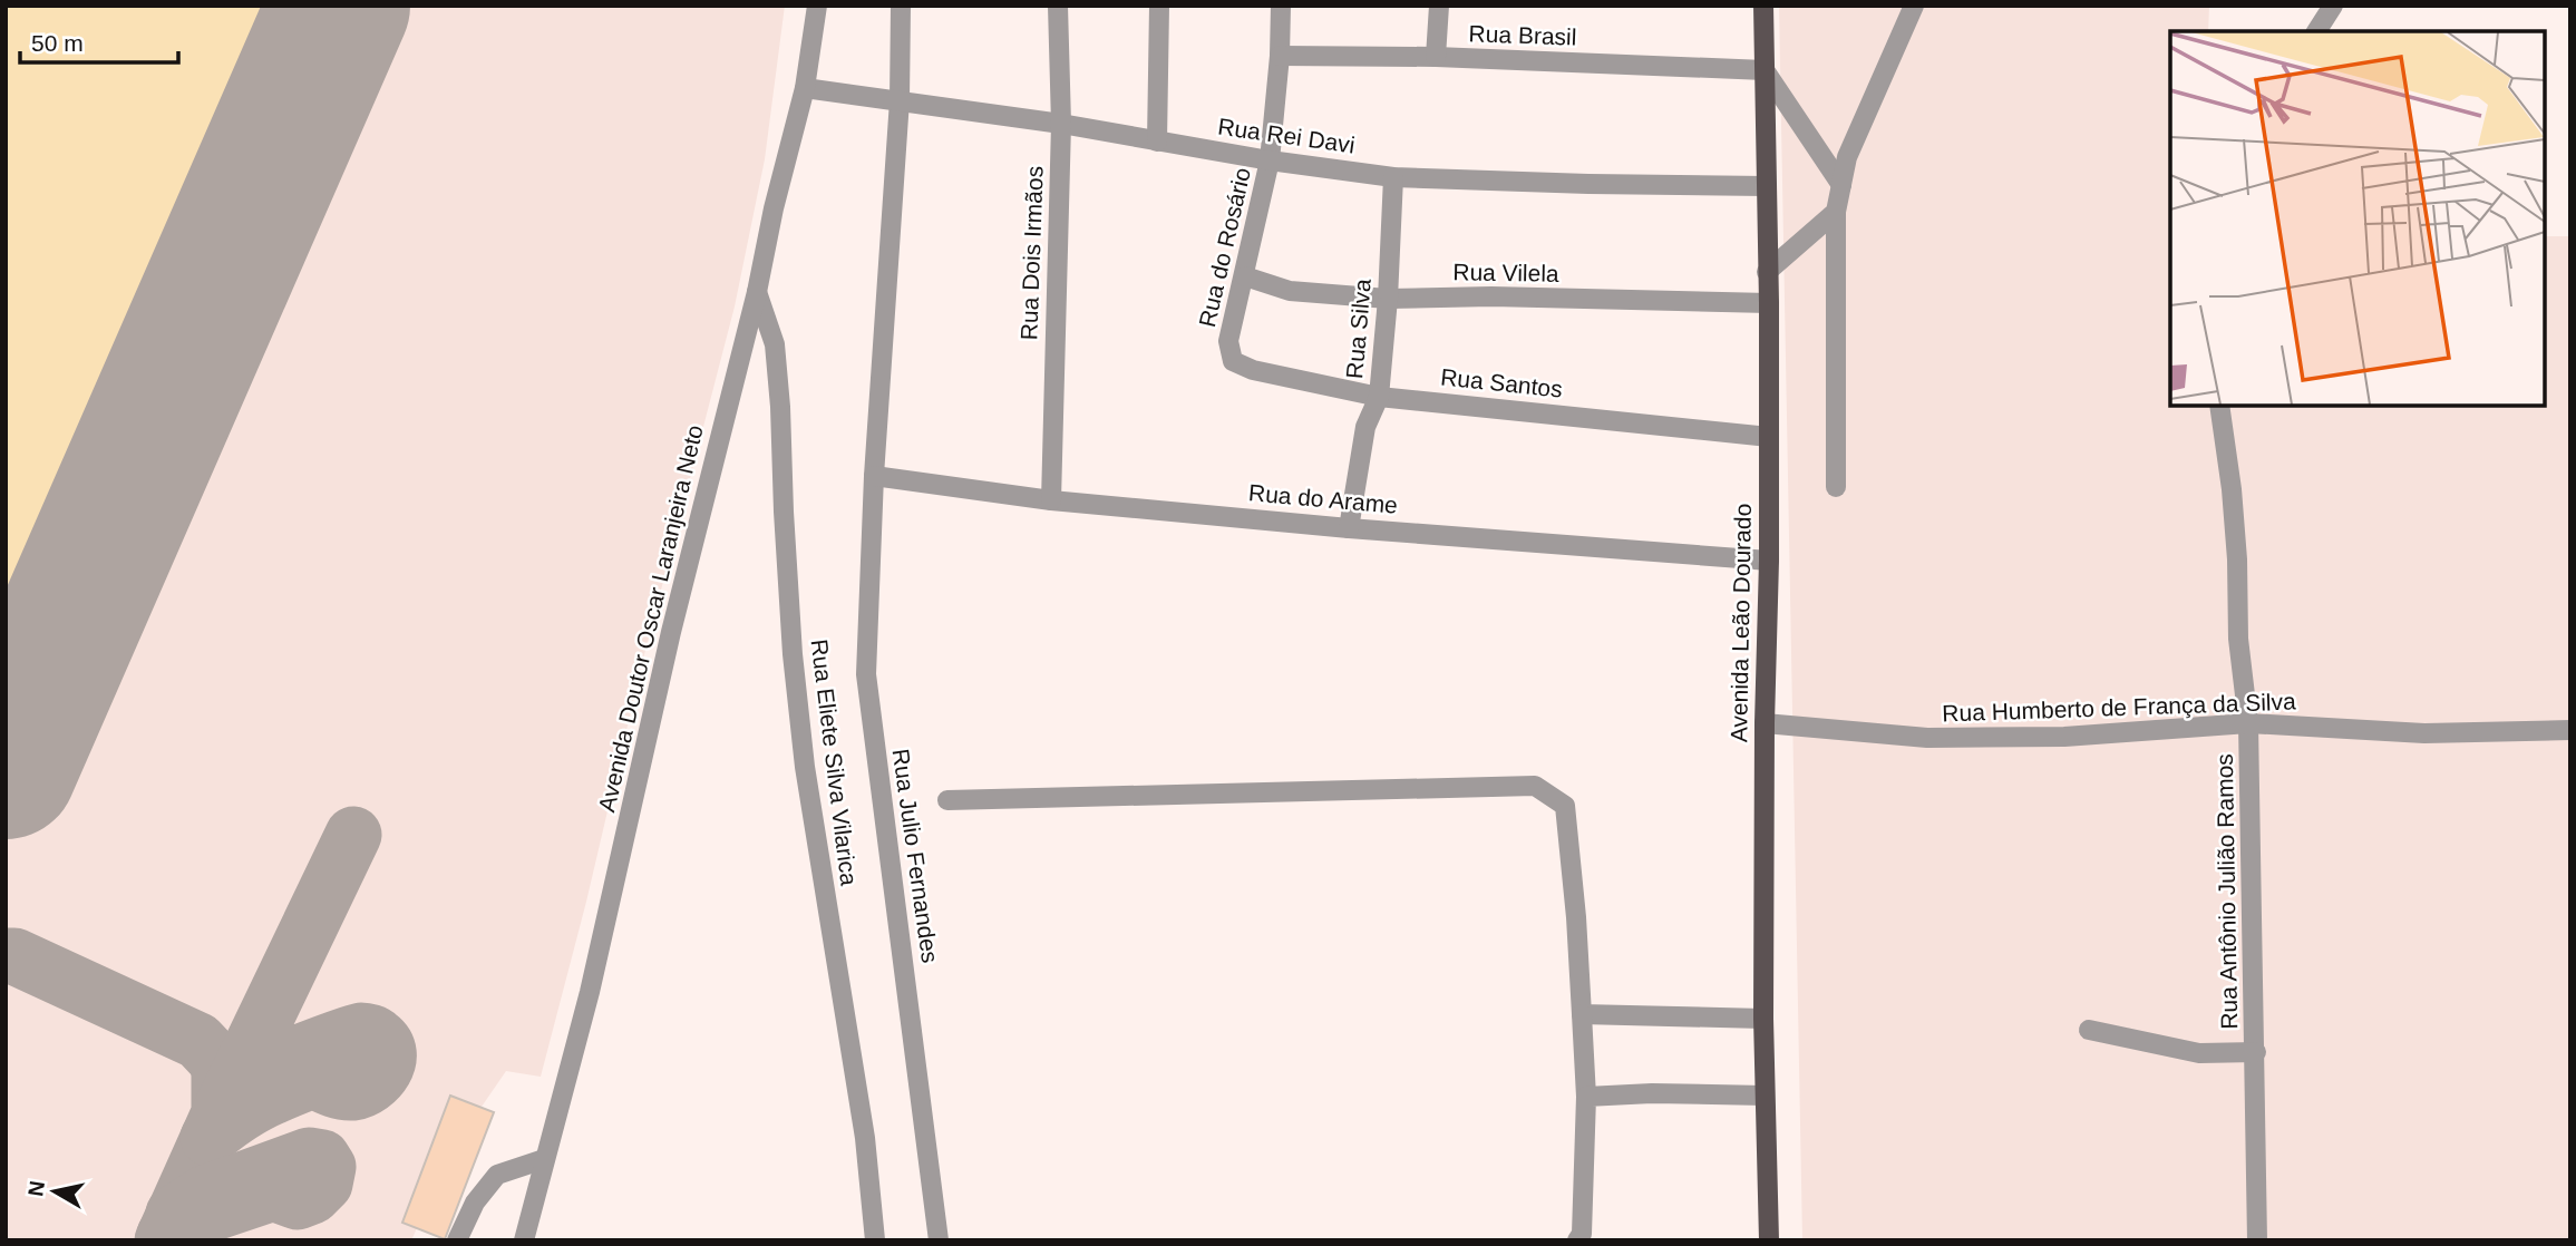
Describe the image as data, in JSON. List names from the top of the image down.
{
  "streets": {
    "main road": ["Avenida Leão Dourado"],
    "street": [
      "Rua Brasil",
      "Rua Rei Davi",
      "Rua do Rosário",
      "Rua Dois Irmãos",
      "Rua Vilela",
      "Rua Silva",
      "Rua Santos",
      "Rua do Arame",
      "Avenida Doutor Oscar Laranjeira Neto",
      "Rua Humberto de França da Silva",
      "Rua Eliete Silva Vilarica",
      "Rua Julio Fernandes",
      "Rua Antônio Julião Ramos"
    ]
  },
  "crossings": [
    ["Rua Brasil", "Rua do Rosário"],
    ["Rua Brasil", "Avenida Leão Dourado"],
    ["Rua Rei Davi", "Rua do Rosário"],
    ["Rua Rei Davi", "Rua Dois Irmãos"],
    ["Rua Rei Davi", "Rua Silva"],
    ["Rua Rei Davi", "Avenida Doutor Oscar Laranjeira Neto"],
    ["Rua Rei Davi", "Avenida Leão Dourado"],
    ["Rua Rei Davi", "Rua Julio Fernandes"],
    ["Rua do Rosário", "Rua Vilela"],
    ["Rua do Rosário", "Rua Santos"],
    ["Rua Dois Irmãos", "Rua do Arame"],
    ["Rua Vilela", "Rua Silva"],
    ["Rua Vilela", "Avenida Leão Dourado"],
    ["Rua Silva", "Rua Santos"],
    ["Rua Silva", "Rua do Arame"],
    ["Rua Santos", "Avenida Leão Dourado"],
    ["Rua do Arame", "Avenida Leão Dourado"],
    ["Rua do Arame", "Rua Julio Fernandes"],
    ["Avenida Doutor Oscar Laranjeira Neto", "Rua Eliete Silva Vilarica"],
    ["Avenida Leão Dourado", "Rua Humberto de França da Silva"],
    ["Rua Humberto de França da Silva", "Rua Antônio Julião Ramos"]
  ],
  "scale_bar": "50 m",
  "north": "left"
}
